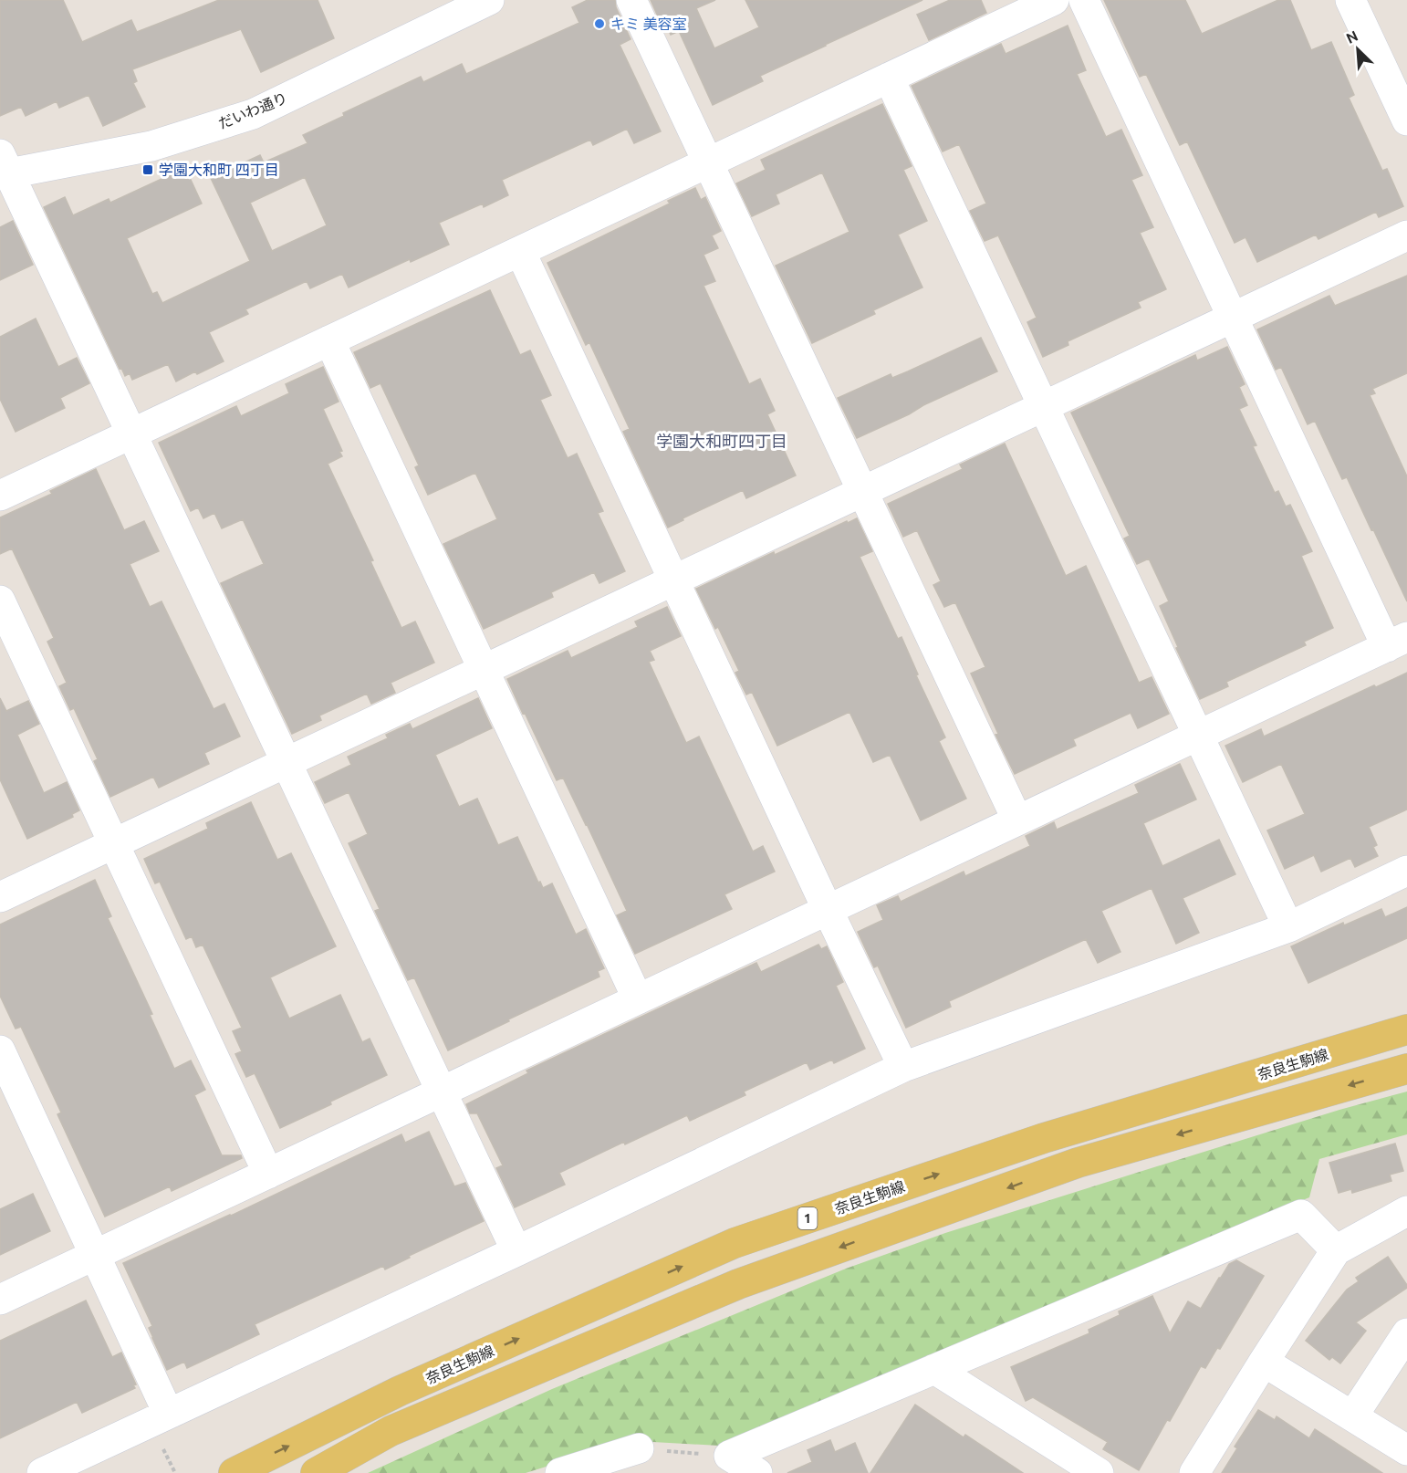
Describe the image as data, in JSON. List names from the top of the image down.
{
  "streets": {
    "main road": ["奈良生駒線", "1"],
    "street": ["だいわ通り"]
  },
  "districts": ["学園大和町四丁目"],
  "places": {
    "other": ["キミ 美容室"],
    "transit": ["学園大和町 四丁目"]
  },
  "north": "top left"
}
